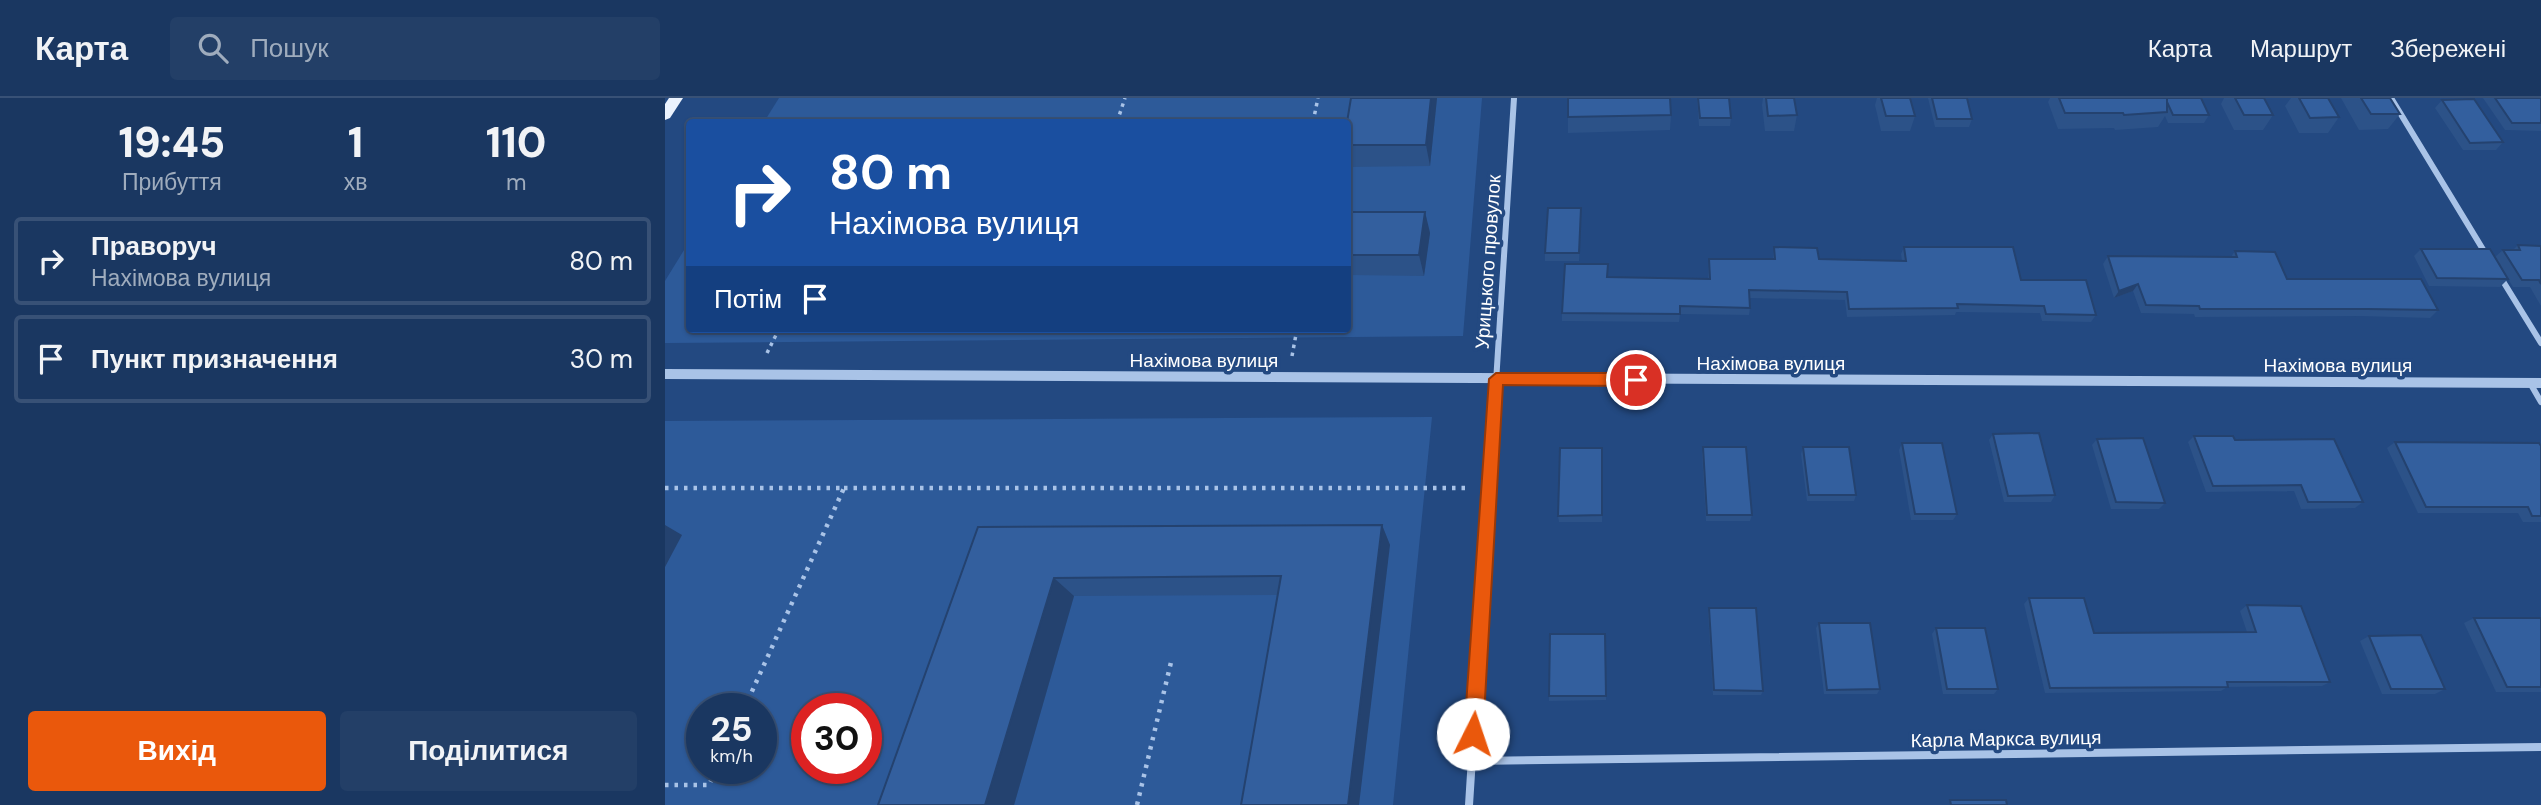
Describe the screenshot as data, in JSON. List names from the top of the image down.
{
  "streets": {
    "street": ["Урицького провулок", "Нахімова вулиця", "Карла Маркса вулиця"]
  },
  "crossings": [
    ["Урицького провулок", "Нахімова вулиця"],
    ["Урицького провулок", "Карла Маркса вулиця"]
  ],
  "page": {
    "header": "Карта",
    "search": "Пошук",
    "nav": ["Карта", "Маршрут", "Збережені"],
    "eta": [
      "19:45",
      "Прибуття",
      "1",
      "хв",
      "110",
      "m"
    ],
    "turn": ["80 m", "Нахімова вулиця"],
    "list": [
      {
        "name": "Праворуч",
        "note": "Нахімова вулиця",
        "value": "80 m"
      },
      {
        "name": "Пункт призначення",
        "value": "30 m"
      }
    ],
    "then": "Потім",
    "speed": "25 km/h",
    "limit": "30",
    "buttons": ["Вихід", "Поділитися"]
  }
}
